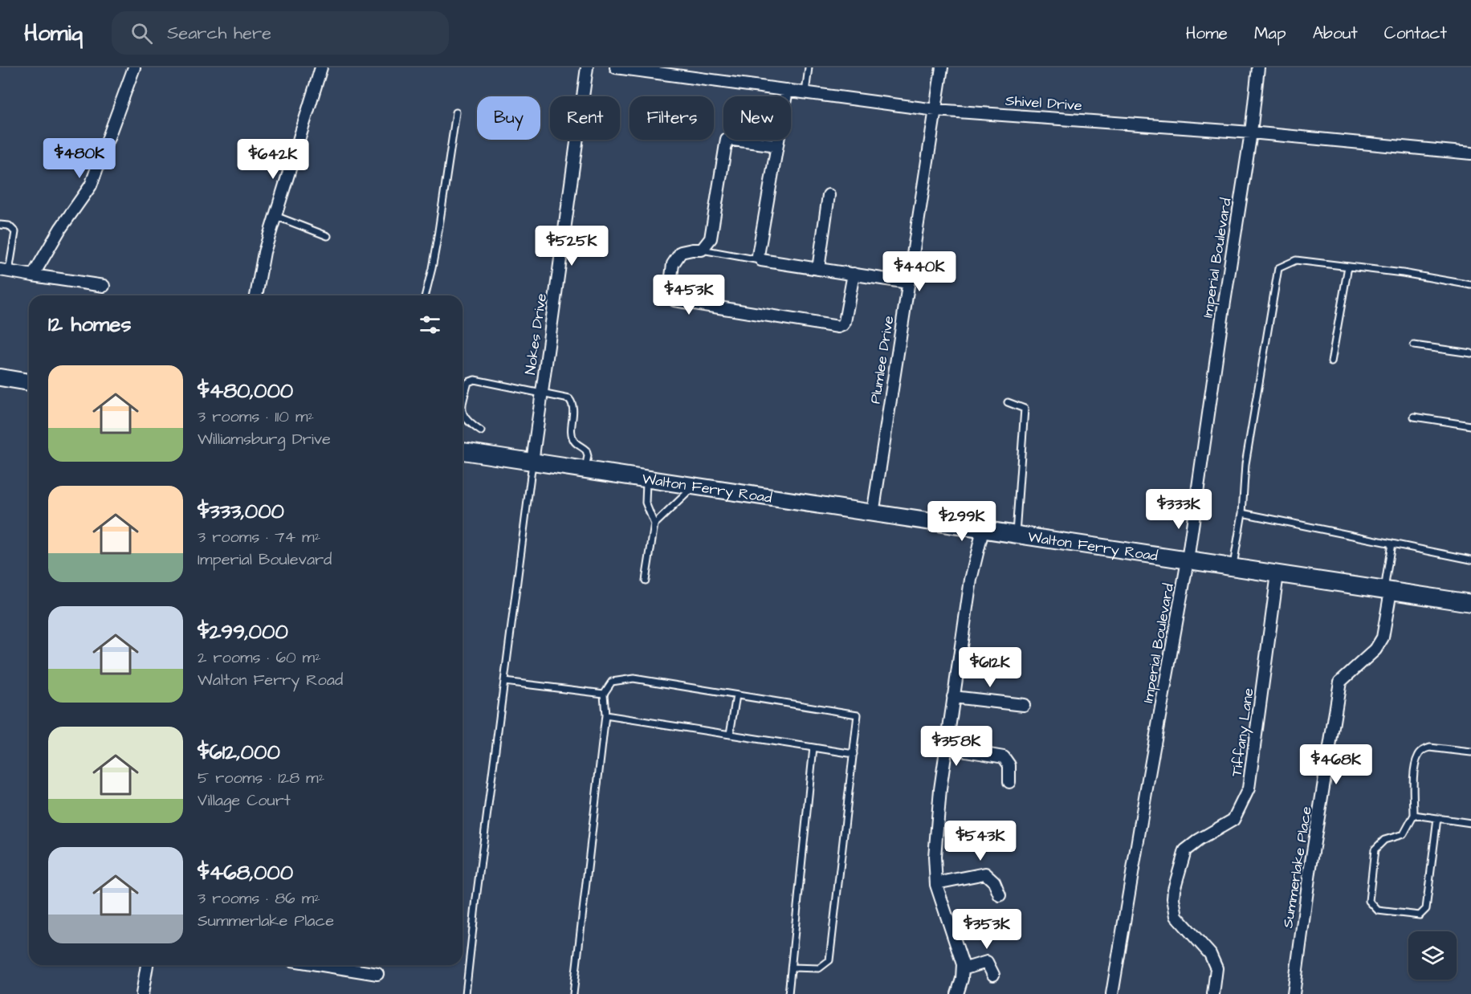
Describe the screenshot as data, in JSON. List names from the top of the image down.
{
  "streets": {
    "street": [
      "Shivel Drive",
      "Imperial Boulevard",
      "Nokes Drive",
      "Plumlee Drive",
      "Walton Ferry Road",
      "Tiffany Lane",
      "Summerlake Place"
    ]
  },
  "crossings": [
    ["Shivel Drive", "Imperial Boulevard"],
    ["Shivel Drive", "Plumlee Drive"],
    ["Imperial Boulevard", "Walton Ferry Road"],
    ["Nokes Drive", "Walton Ferry Road"],
    ["Plumlee Drive", "Walton Ferry Road"],
    ["Walton Ferry Road", "Tiffany Lane"],
    ["Walton Ferry Road", "Summerlake Place"]
  ],
  "page": {
    "header": "Homiq",
    "search": "Search here",
    "nav": [
      "Home",
      "Map",
      "About",
      "Contact"
    ],
    "chip": [
      "Buy",
      "Rent",
      "Filters",
      "New"
    ],
    "price": [
      "$480K",
      "$642K",
      "$525K",
      "$440K",
      "$453K",
      "$333K",
      "$299K",
      "$612K",
      "$358K",
      "$468K",
      "$543K",
      "$353K"
    ],
    "heading": "12 homes",
    "list": [
      {
        "name": "$480,000",
        "note": "3 rooms · 110 m² · Williamsburg Drive"
      },
      {
        "name": "$333,000",
        "note": "3 rooms · 74 m² · Imperial Boulevard"
      },
      {
        "name": "$299,000",
        "note": "2 rooms · 60 m² · Walton Ferry Road"
      },
      {
        "name": "$612,000",
        "note": "5 rooms · 128 m² · Village Court"
      },
      {
        "name": "$468,000",
        "note": "3 rooms · 86 m² · Summerlake Place"
      }
    ]
  }
}
